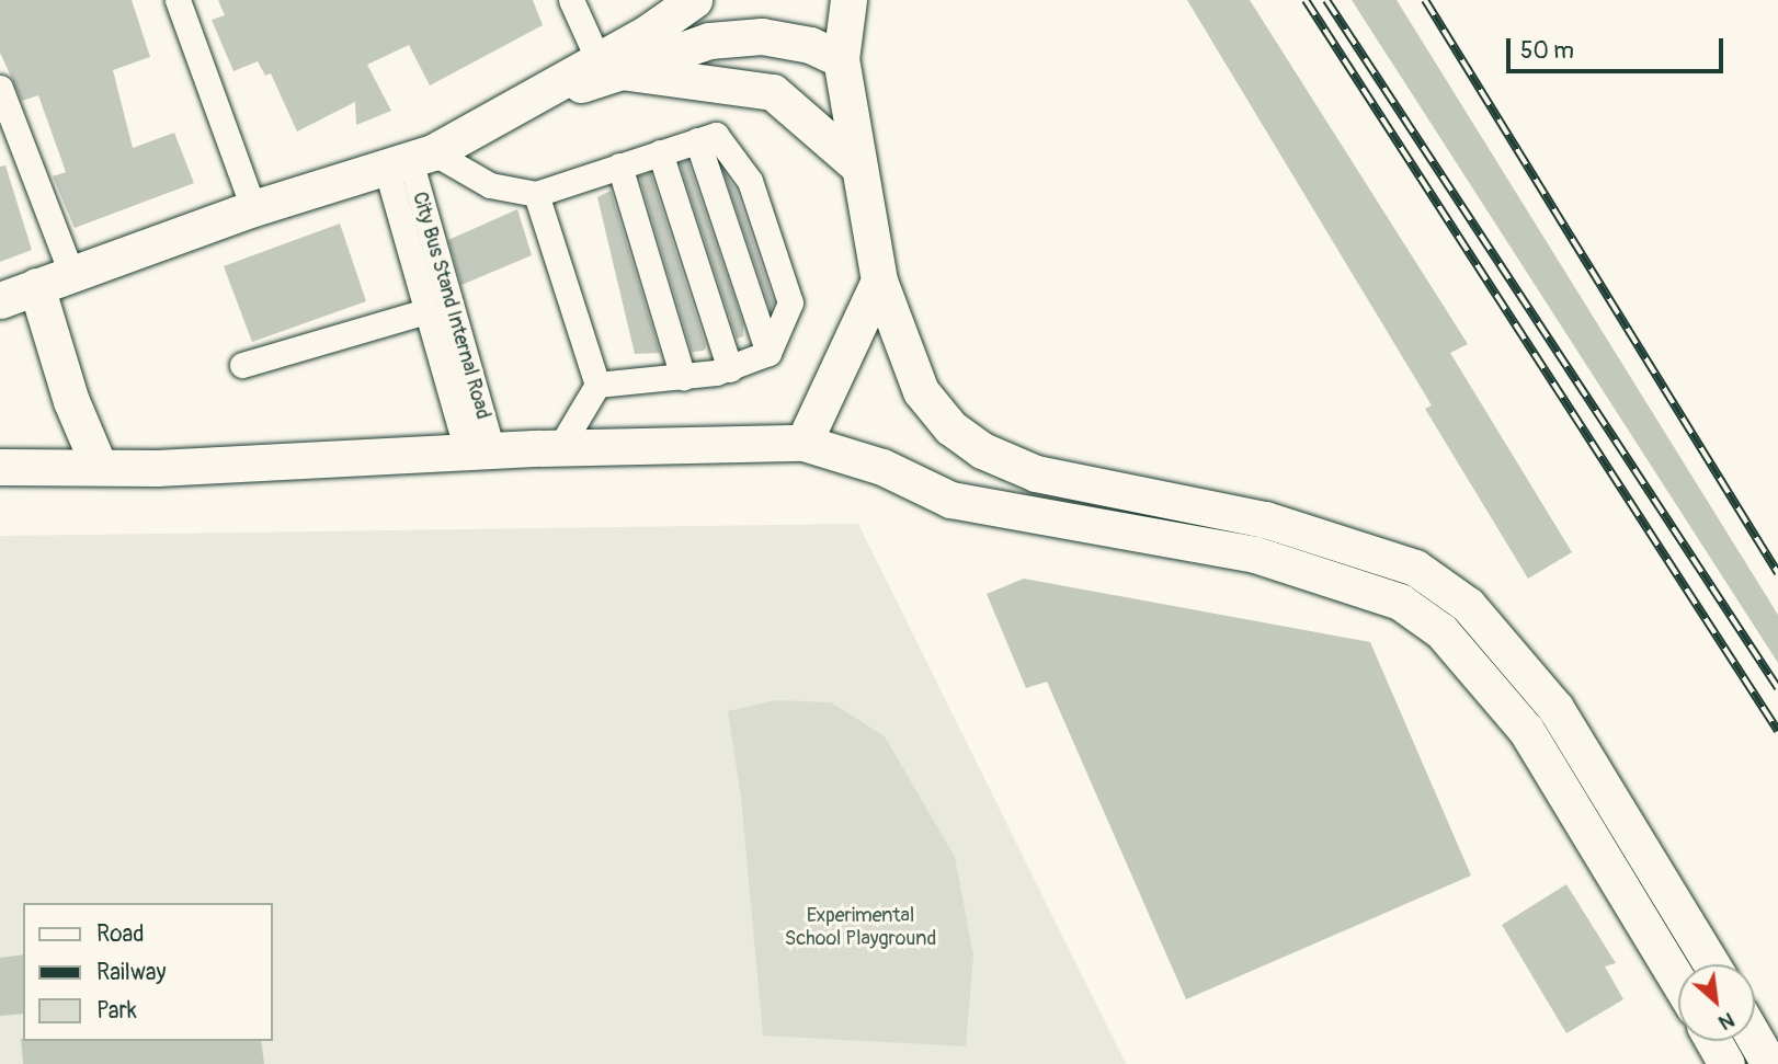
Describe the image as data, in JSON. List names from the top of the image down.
{
  "streets": {
    "street": ["City Bus Stand Internal Road"]
  },
  "parks": ["Experimental School Playground"],
  "legend": ["Road", "Railway", "Park"],
  "scale_bar": "50 m",
  "north": "bottom right"
}
